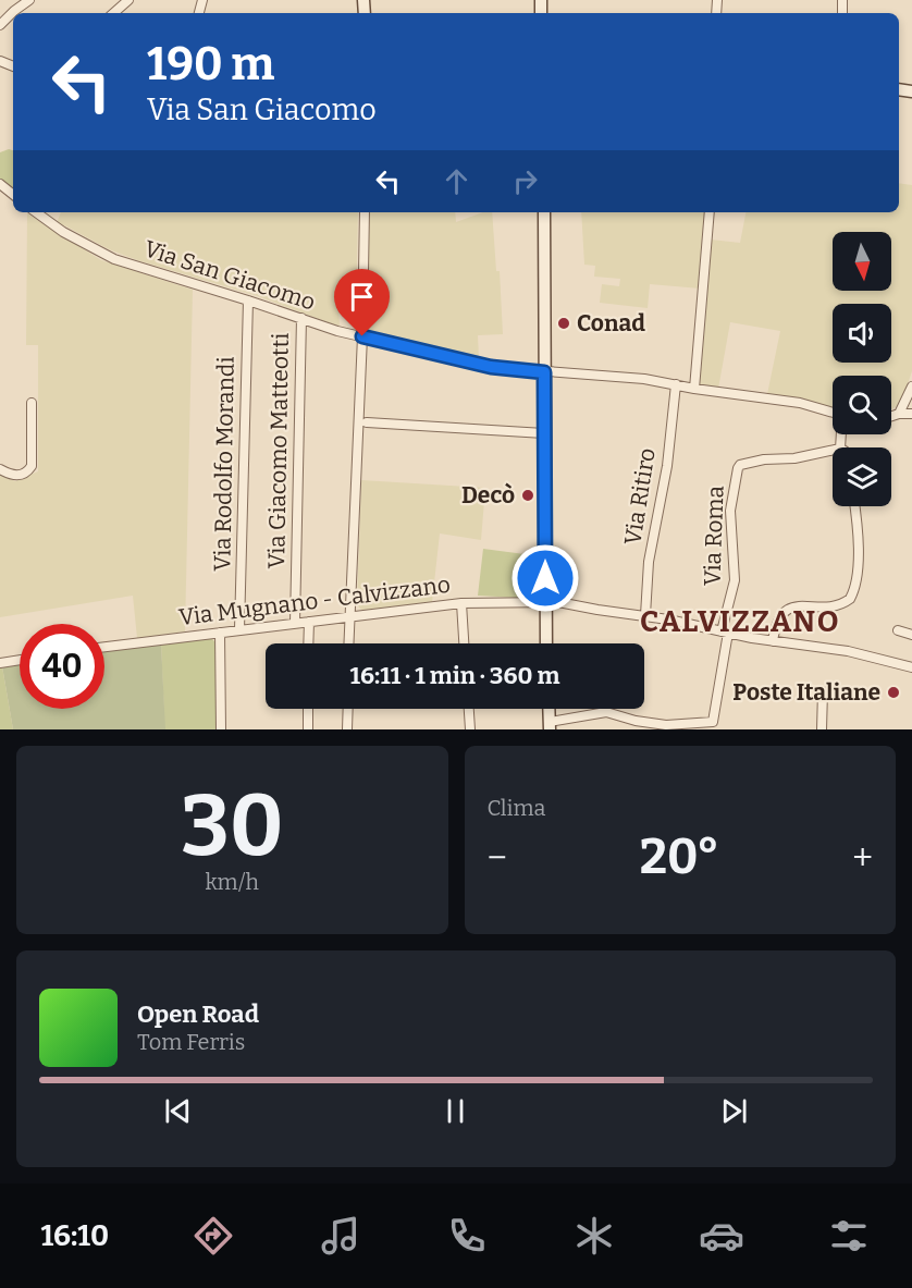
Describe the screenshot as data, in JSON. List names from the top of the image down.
{
  "streets": {
    "street": [
      "Via San Giacomo",
      "Via Giacomo Matteotti",
      "Via Rodolfo Morandi",
      "Via Ritiro",
      "Via Roma",
      "Via Mugnano - Calvizzano"
    ]
  },
  "crossings": [
    ["Via San Giacomo", "Via Giacomo Matteotti"],
    ["Via San Giacomo", "Via Rodolfo Morandi"],
    ["Via San Giacomo", "Via Ritiro"],
    ["Via Giacomo Matteotti", "Via Mugnano - Calvizzano"],
    ["Via Rodolfo Morandi", "Via Mugnano - Calvizzano"],
    ["Via Ritiro", "Via Mugnano - Calvizzano"],
    ["Via Roma", "Via Mugnano - Calvizzano"]
  ],
  "districts": ["CALVIZZANO"],
  "places": ["Conad", "Decò", "Poste Italiane"],
  "north": "bottom",
  "page": {
    "turn": ["190 m", "Via San Giacomo"],
    "limit": "40",
    "trip": "16:11 · 1 min · 360 m",
    "tile": [
      ["30", "km/h"],
      "Clima"
    ],
    "heat": ["−", "20°", "+"],
    "song": ["Open Road", "Tom Ferris"],
    "tabs": "16:10"
  }
}
